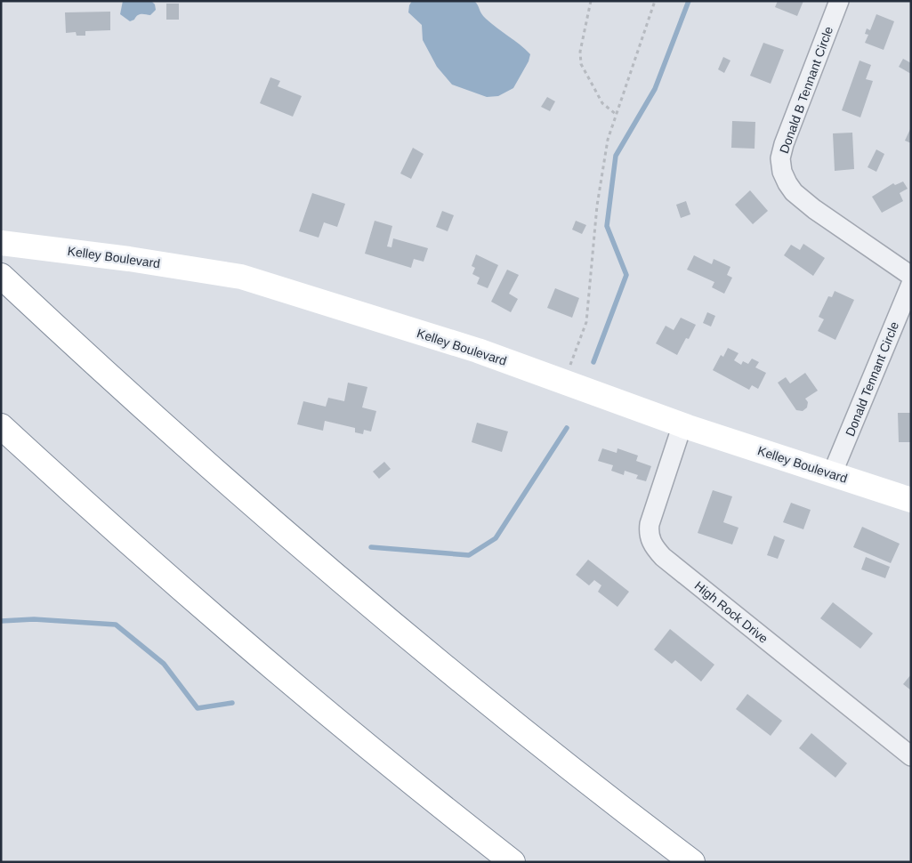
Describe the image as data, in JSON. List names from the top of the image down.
{
  "streets": {
    "main road": ["Kelley Boulevard"],
    "street": ["Donald B Tennant Circle", "Donald Tennant Circle", "High Rock Drive"]
  },
  "crossings": [
    ["Kelley Boulevard", "Donald Tennant Circle"],
    ["Kelley Boulevard", "High Rock Drive"]
  ]
}
